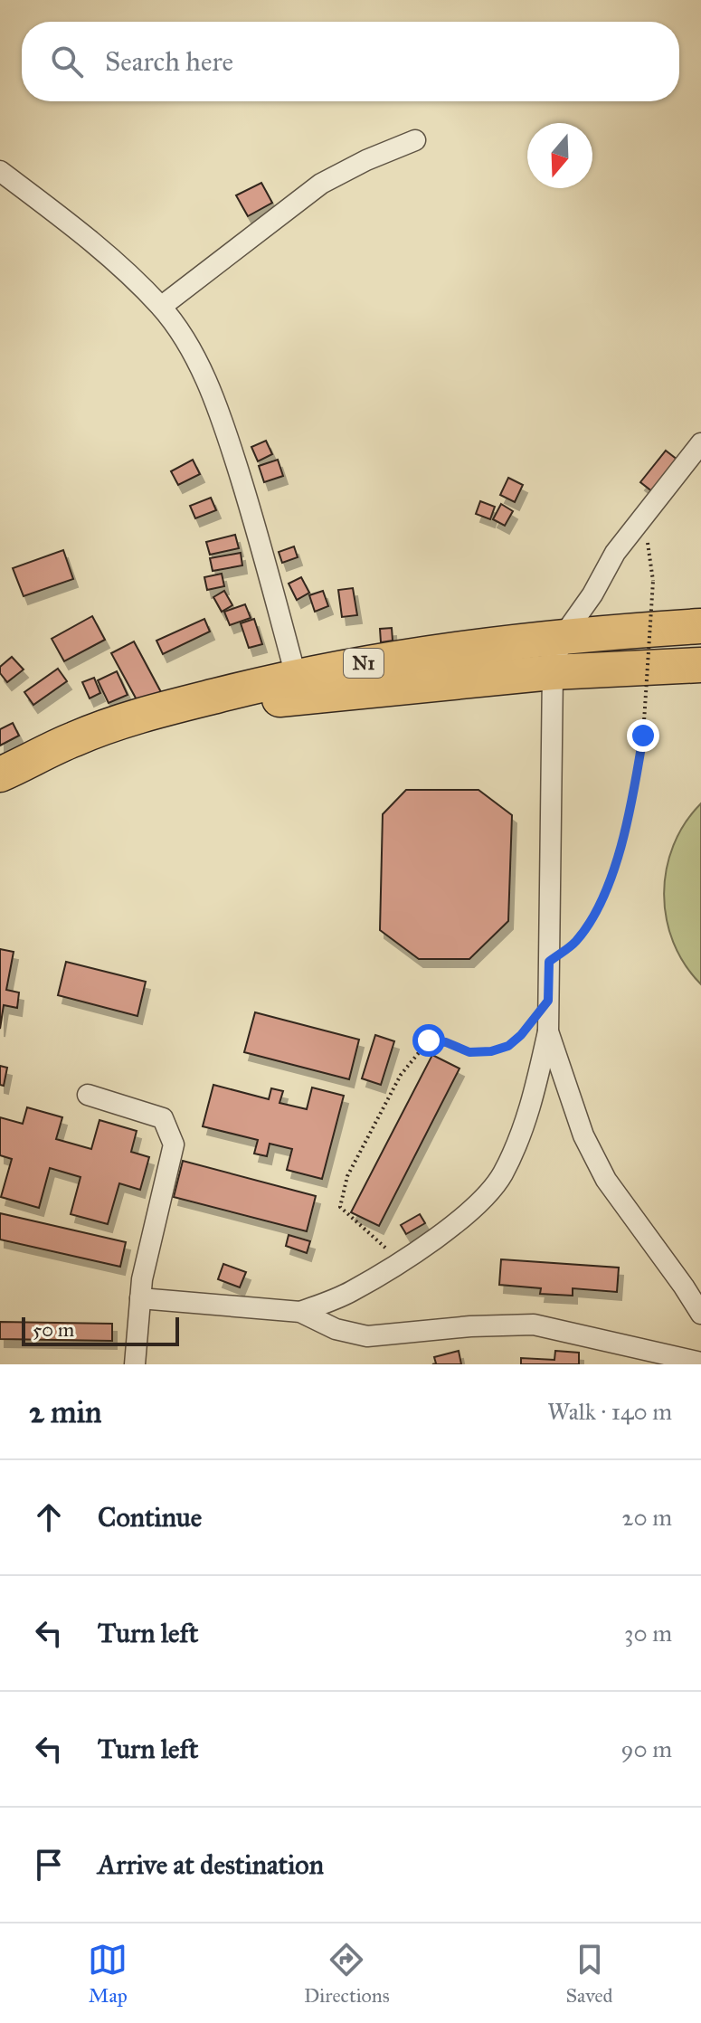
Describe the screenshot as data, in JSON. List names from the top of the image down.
{
  "streets": {
    "highway": ["N1"]
  },
  "scale_bar": "50 m",
  "north": "bottom",
  "page": {
    "search": "Search here",
    "scale": "50 m",
    "heading": ["2 min", "Walk · 140 m"],
    "list": [
      ["Continue", "20 m"],
      ["Turn left", "30 m"],
      ["Turn left", "90 m"],
      "Arrive at destination"
    ],
    "nav": ["Map", "Directions", "Saved"]
  }
}
